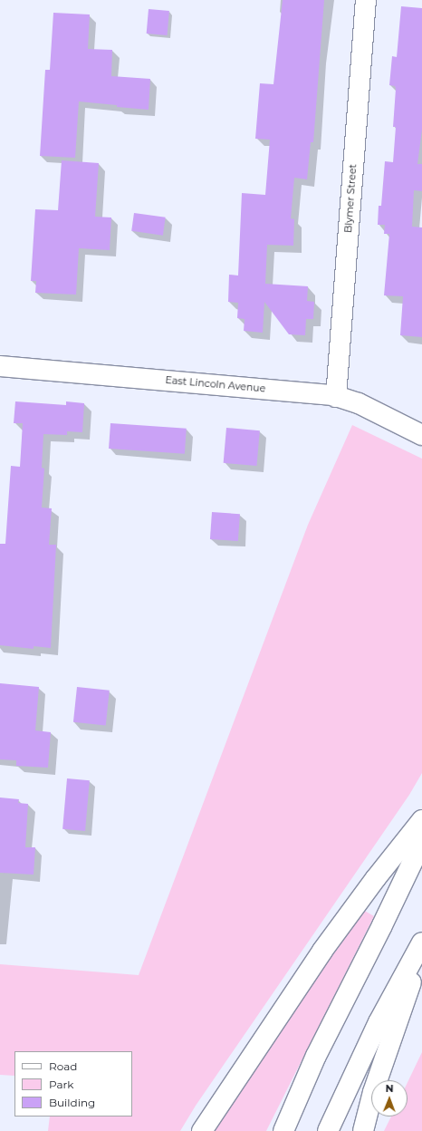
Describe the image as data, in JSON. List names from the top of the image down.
{
  "streets": {
    "main road": ["Blymer Street", "East Lincoln Avenue"]
  },
  "crossings": [
    ["Blymer Street", "East Lincoln Avenue"]
  ],
  "legend": ["Road", "Park", "Building"],
  "north": "top"
}
